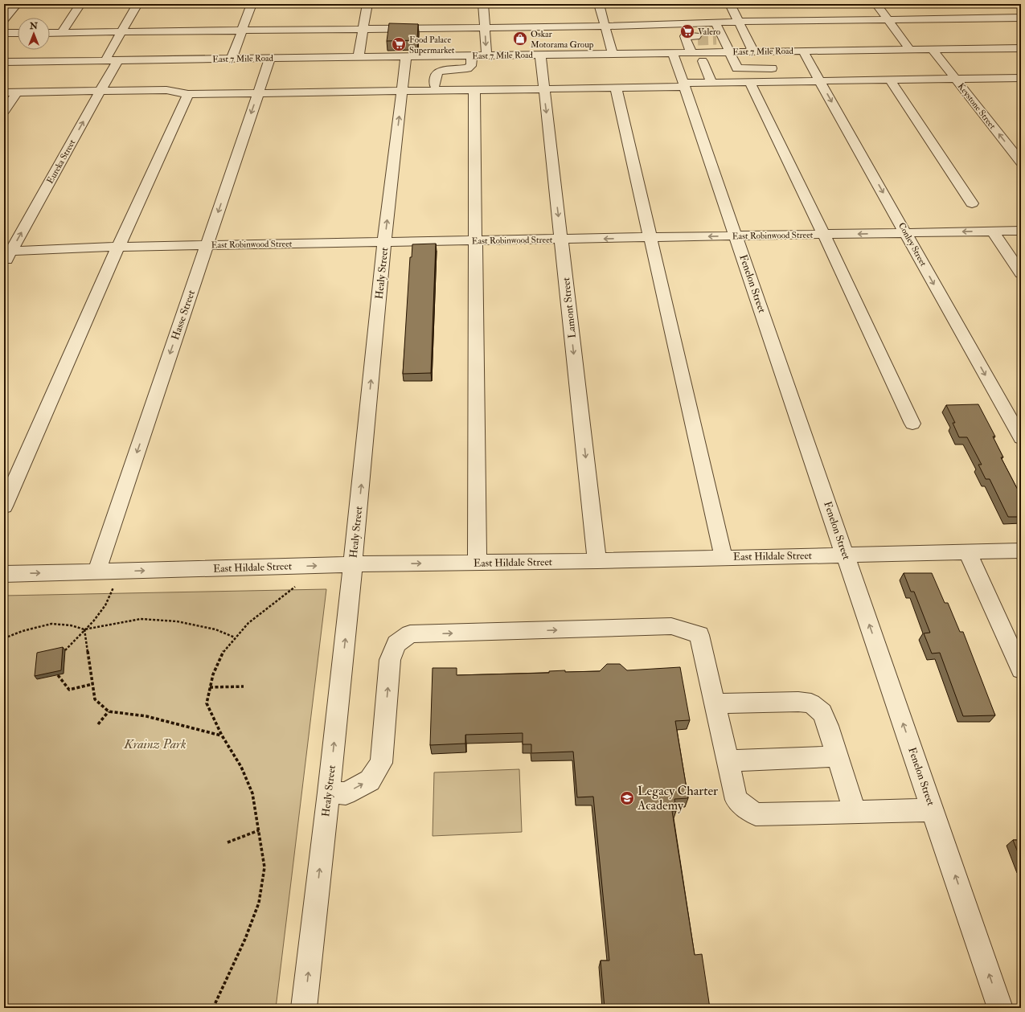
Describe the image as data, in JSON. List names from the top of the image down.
{
  "streets": {
    "street": [
      "East 7 Mile Road",
      "Keystone Street",
      "Eureka Street",
      "East Robinwood Street",
      "Conley Street",
      "Healy Street",
      "Fenelon Street",
      "Lamont Street",
      "Hasse Street",
      "East Hildale Street"
    ]
  },
  "crossings": [
    ["East 7 Mile Road", "Keystone Street"],
    ["East 7 Mile Road", "Eureka Street"],
    ["East 7 Mile Road", "Conley Street"],
    ["East 7 Mile Road", "Healy Street"],
    ["East 7 Mile Road", "Fenelon Street"],
    ["East 7 Mile Road", "Lamont Street"],
    ["East 7 Mile Road", "Hasse Street"],
    ["Eureka Street", "East Robinwood Street"],
    ["East Robinwood Street", "Conley Street"],
    ["East Robinwood Street", "Healy Street"],
    ["East Robinwood Street", "Fenelon Street"],
    ["East Robinwood Street", "Lamont Street"],
    ["East Robinwood Street", "Hasse Street"],
    ["Healy Street", "East Hildale Street"],
    ["Fenelon Street", "East Hildale Street"],
    ["Lamont Street", "East Hildale Street"],
    ["Hasse Street", "East Hildale Street"]
  ],
  "one_way": ["East Hildale Street"],
  "parks": ["Krainz Park"],
  "places": {
    "supermarket": ["Valero", "Food Palace Supermarket"],
    "shop": ["Oskar Motorama Group"],
    "school or university": ["Legacy Charter Academy"]
  },
  "north": "top"
}
